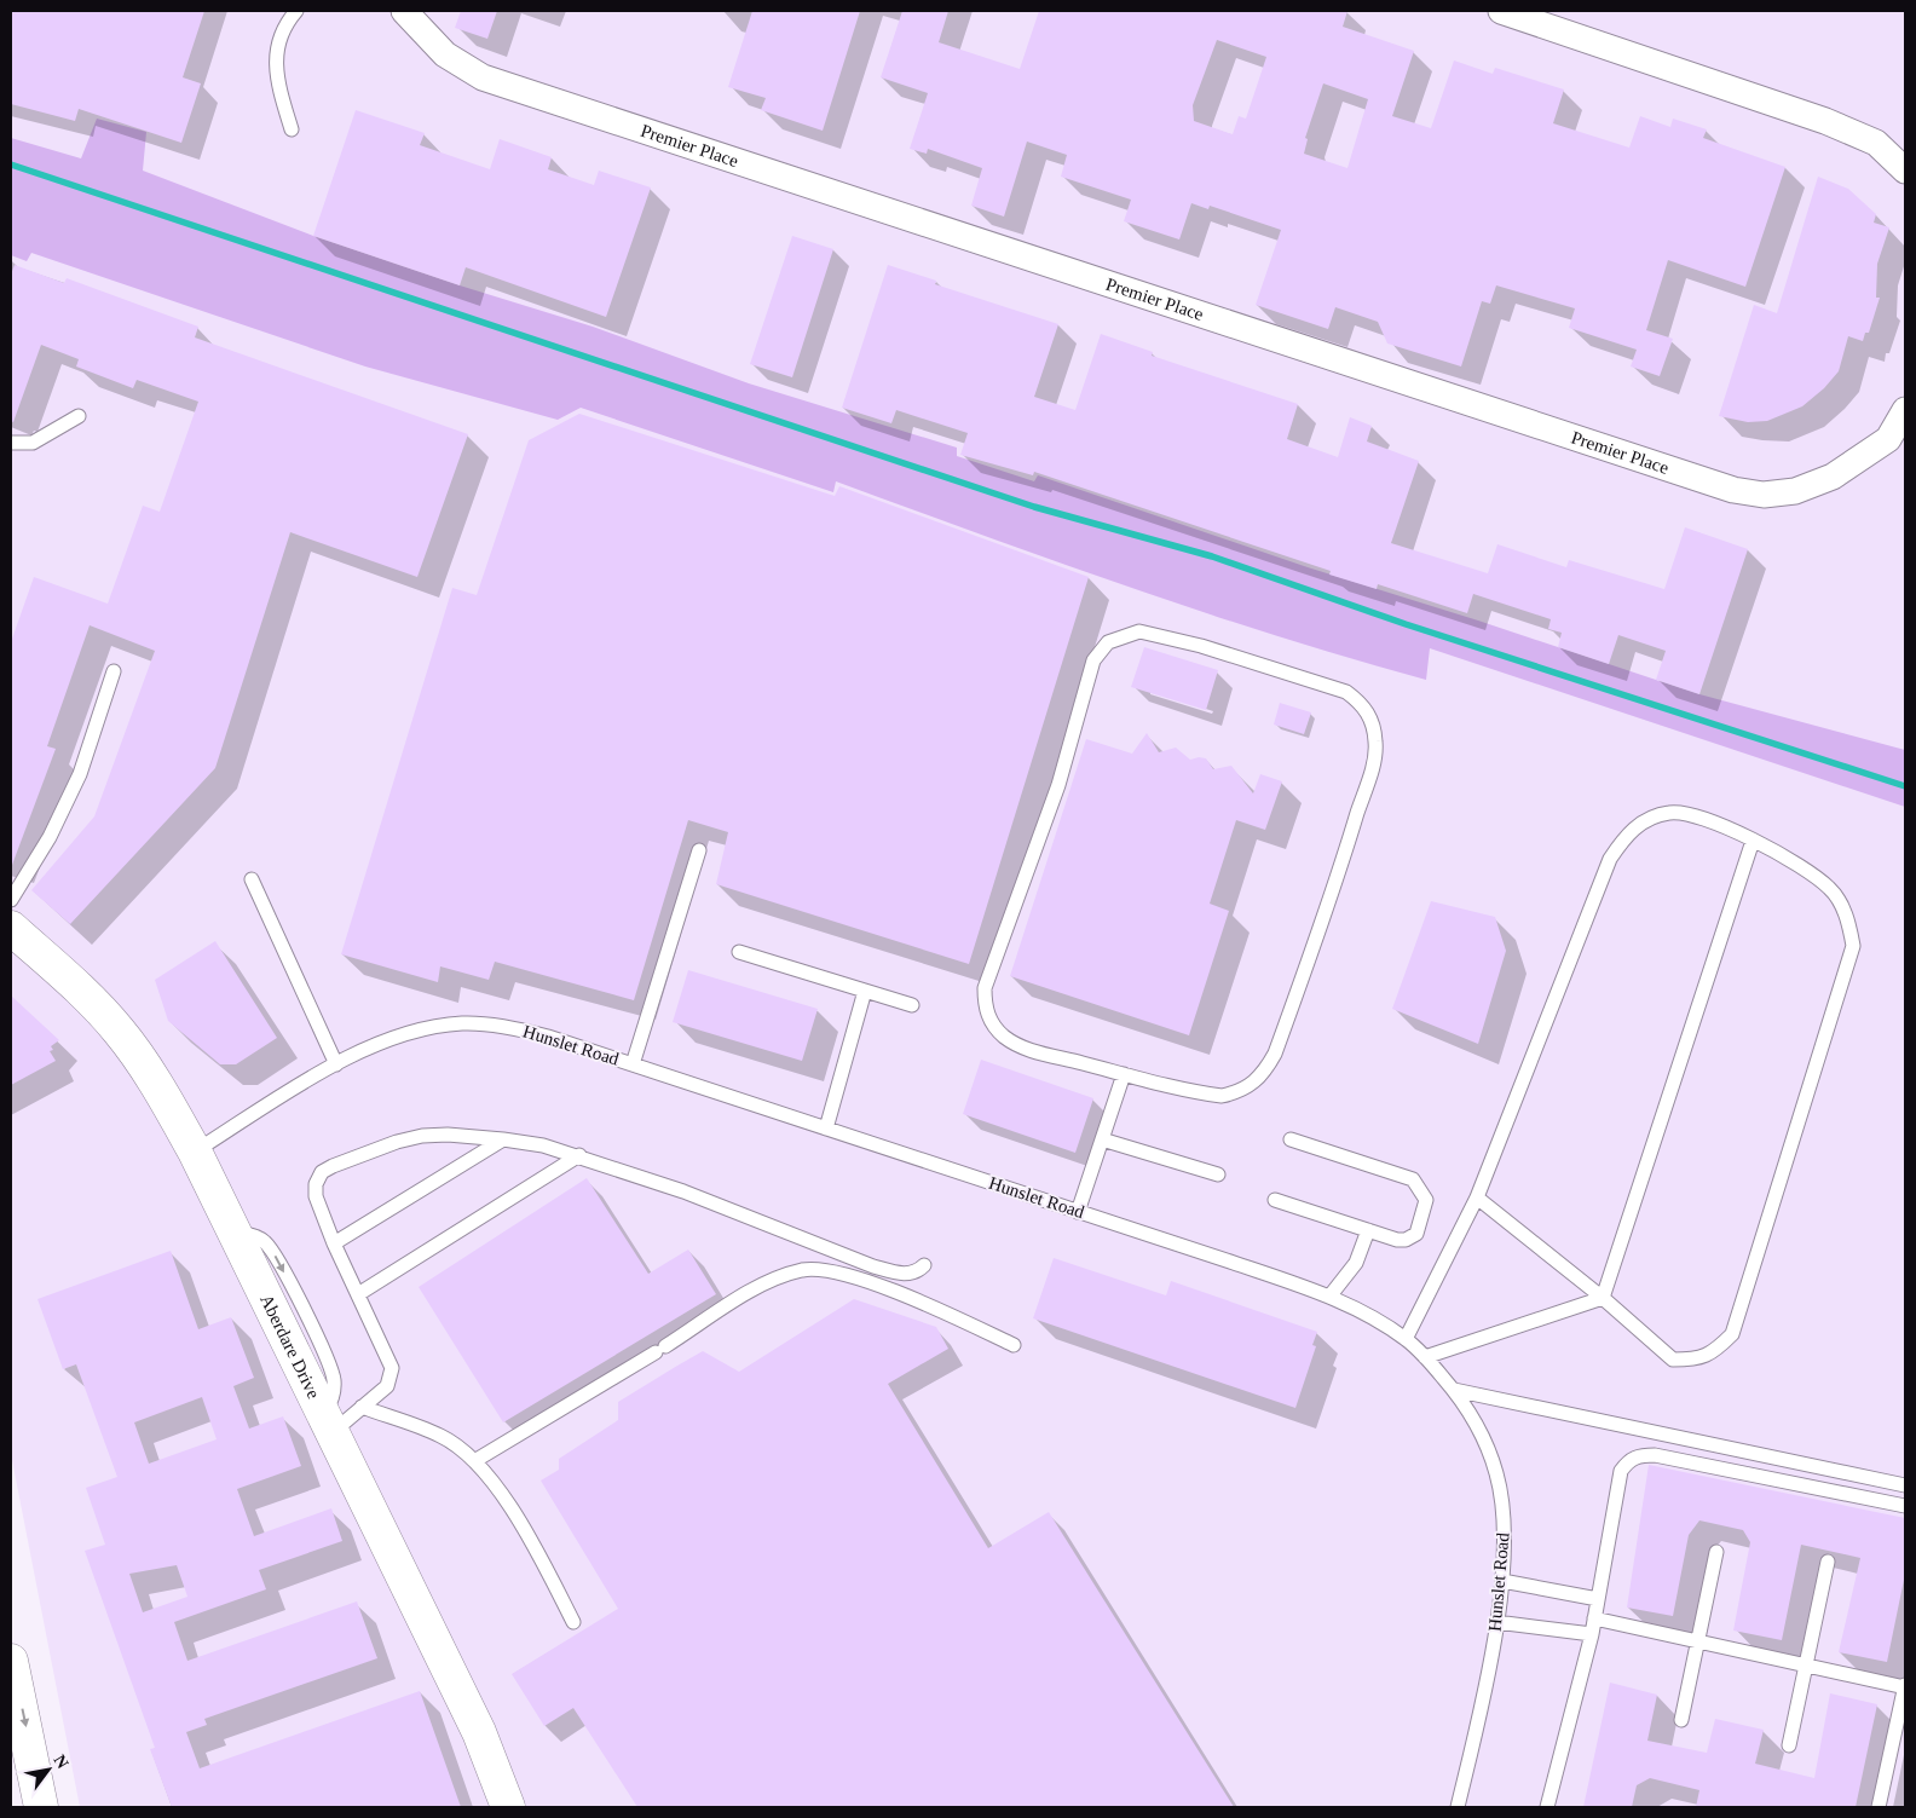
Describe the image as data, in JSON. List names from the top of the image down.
{
  "streets": {
    "street": ["Premier Place", "Aberdare Drive"],
    "lane": ["Hunslet Road"]
  },
  "crossings": [
    ["Hunslet Road", "Aberdare Drive"]
  ],
  "north": "top right"
}
